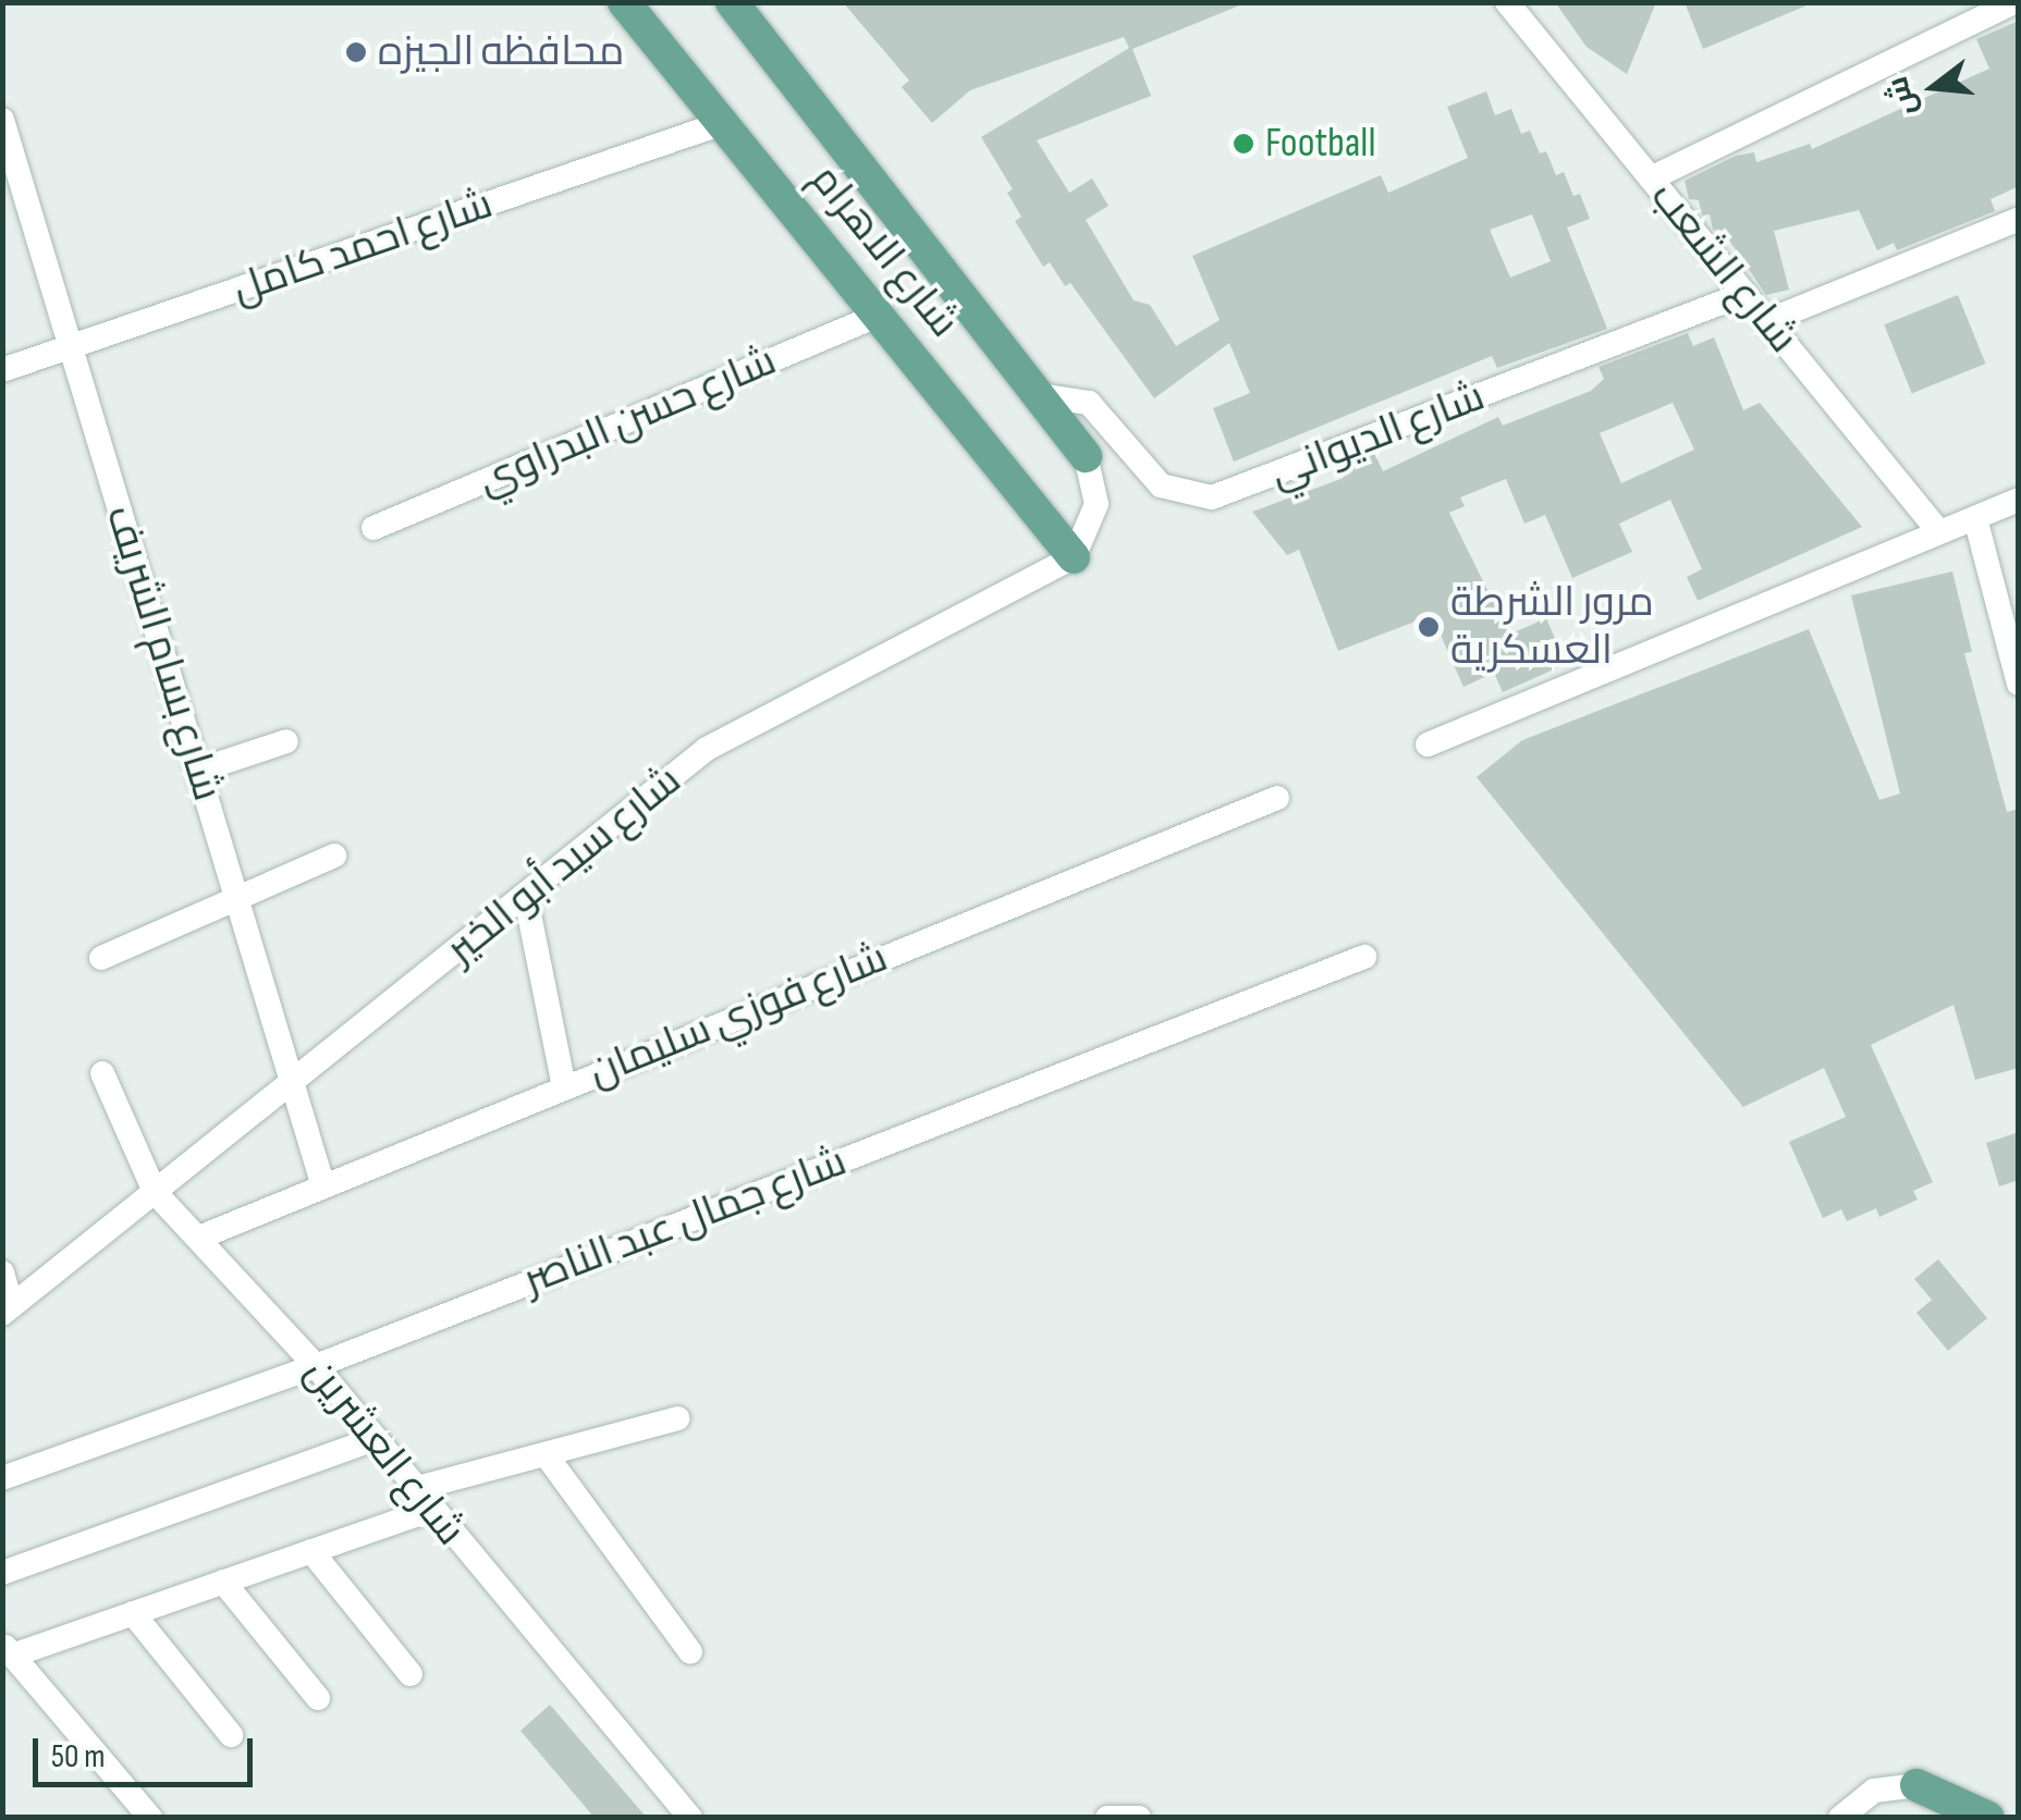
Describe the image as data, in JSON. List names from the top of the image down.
{
  "streets": {
    "main road": ["شارع الاهرام"],
    "street": [
      "شارع احمد كامل",
      "شارع الشعب",
      "شارع حسن البدراوي",
      "شارع الديواني",
      "شارع بسام الشريف",
      "شارع سيد أبو الخير",
      "شارع فوزي سليمان",
      "شارع جمال عبد الناصر",
      "شارع العشرين"
    ]
  },
  "crossings": [
    ["شارع احمد كامل", "شارع الاهرام"],
    ["شارع احمد كامل", "شارع بسام الشريف"],
    ["شارع الاهرام", "شارع حسن البدراوي"],
    ["شارع الاهرام", "شارع الديواني"],
    ["شارع الاهرام", "شارع سيد أبو الخير"],
    ["شارع الشعب", "شارع الديواني"],
    ["شارع بسام الشريف", "شارع سيد أبو الخير"],
    ["شارع بسام الشريف", "شارع فوزي سليمان"],
    ["شارع سيد أبو الخير", "شارع العشرين"],
    ["شارع فوزي سليمان", "شارع العشرين"],
    ["شارع جمال عبد الناصر", "شارع العشرين"]
  ],
  "places": ["محافظه الجيزه", "Football", "مرور الشرطة العسكرية"],
  "scale_bar": "50 m",
  "north": "left"
}
